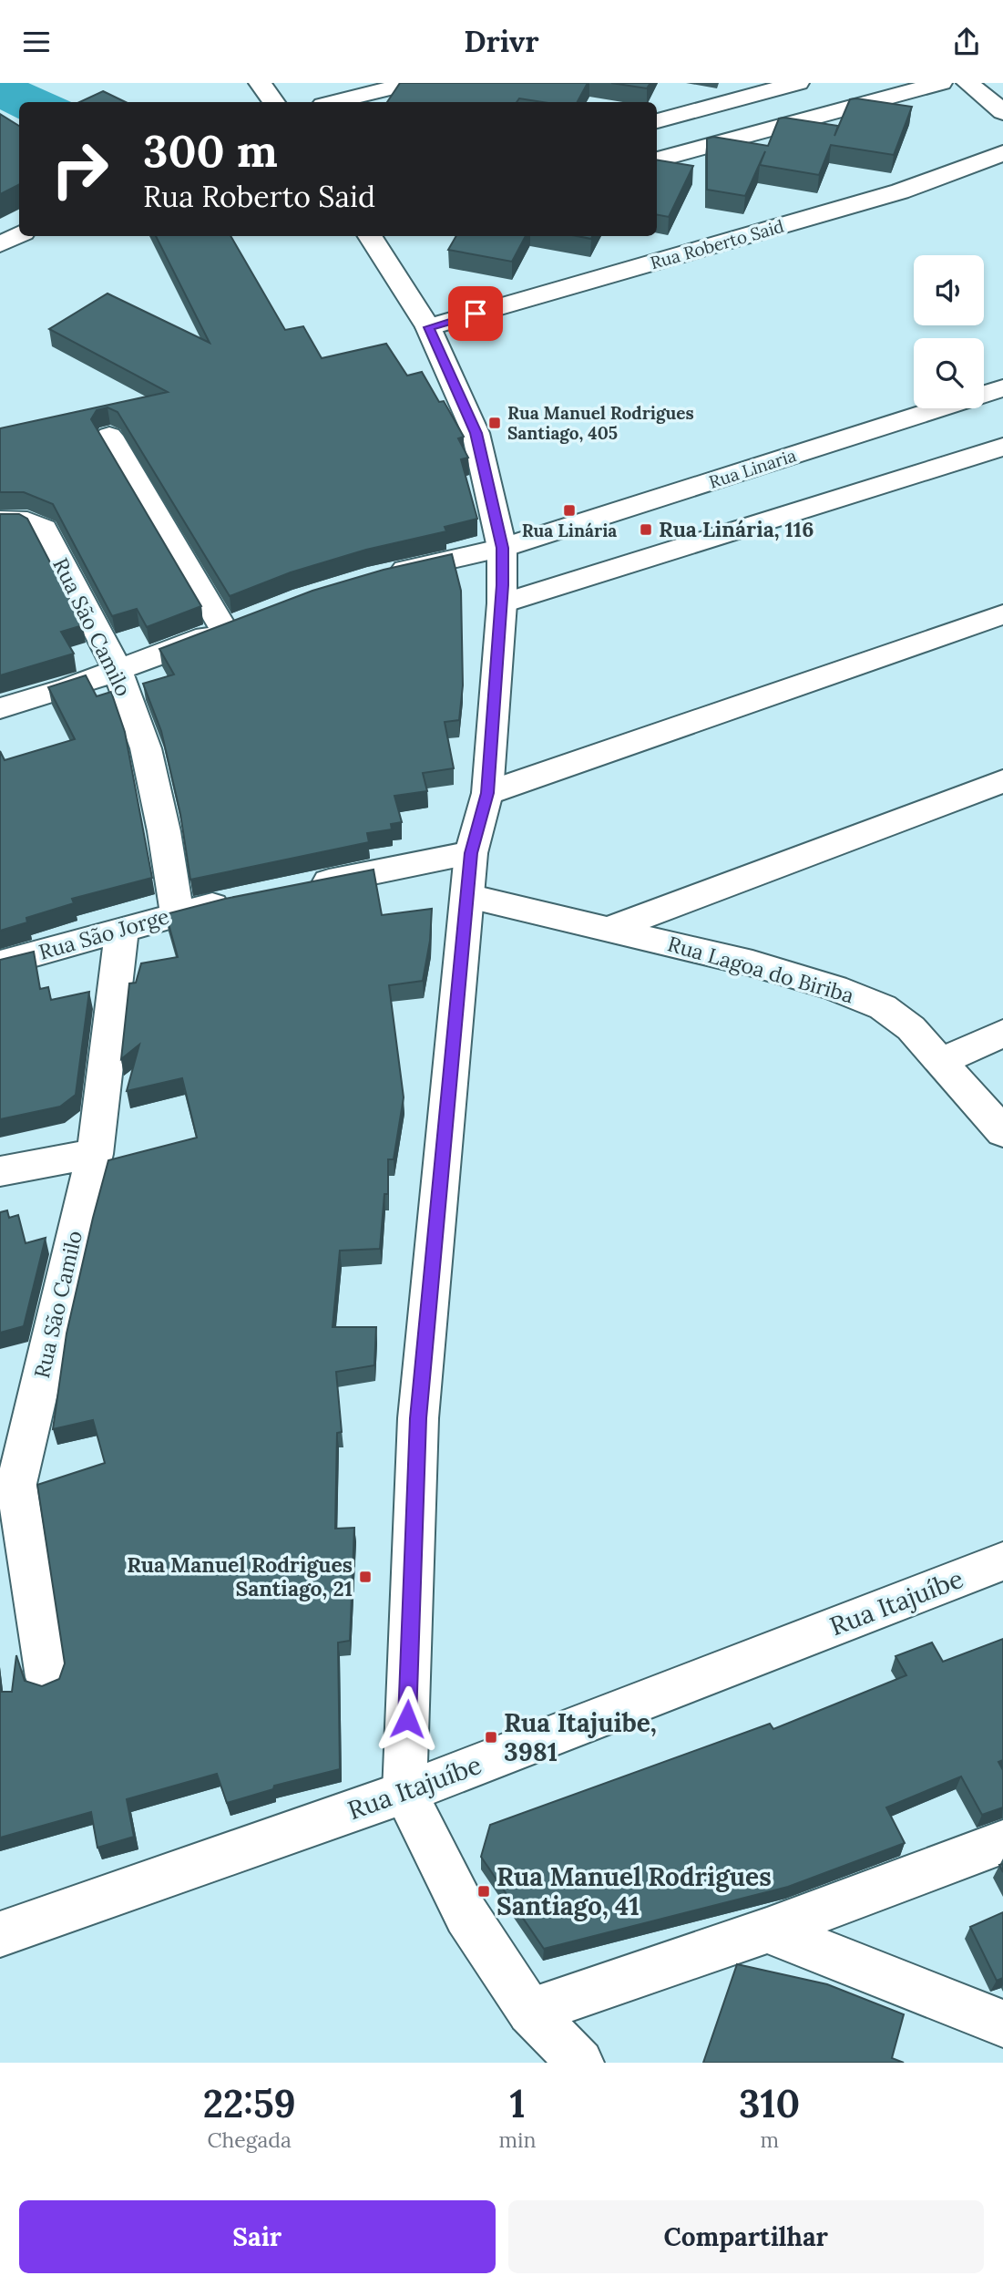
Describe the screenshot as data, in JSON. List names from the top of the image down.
{
  "streets": {
    "street": [
      "Rua Roberto Said",
      "Rua Linaria",
      "Rua São Camilo",
      "Rua São Jorge",
      "Rua Lagoa do Biriba",
      "Rua Itajuíbe"
    ]
  },
  "crossings": [
    ["Rua São Camilo", "Rua São Jorge"]
  ],
  "places": {
    "transit": [
      "Rua Manuel Rodrigues Santiago, 405",
      "Rua Linária",
      "Rua Linária, 116",
      "Rua Manuel Rodrigues Santiago, 21",
      "Rua Itajuibe, 3981",
      "Rua Manuel Rodrigues Santiago, 41"
    ]
  },
  "page": {
    "header": "Drivr",
    "turn": ["300 m", "Rua Roberto Said"],
    "eta": [
      "22:59",
      "Chegada",
      "1",
      "min",
      "310",
      "m"
    ],
    "buttons": ["Sair", "Compartilhar"]
  }
}
